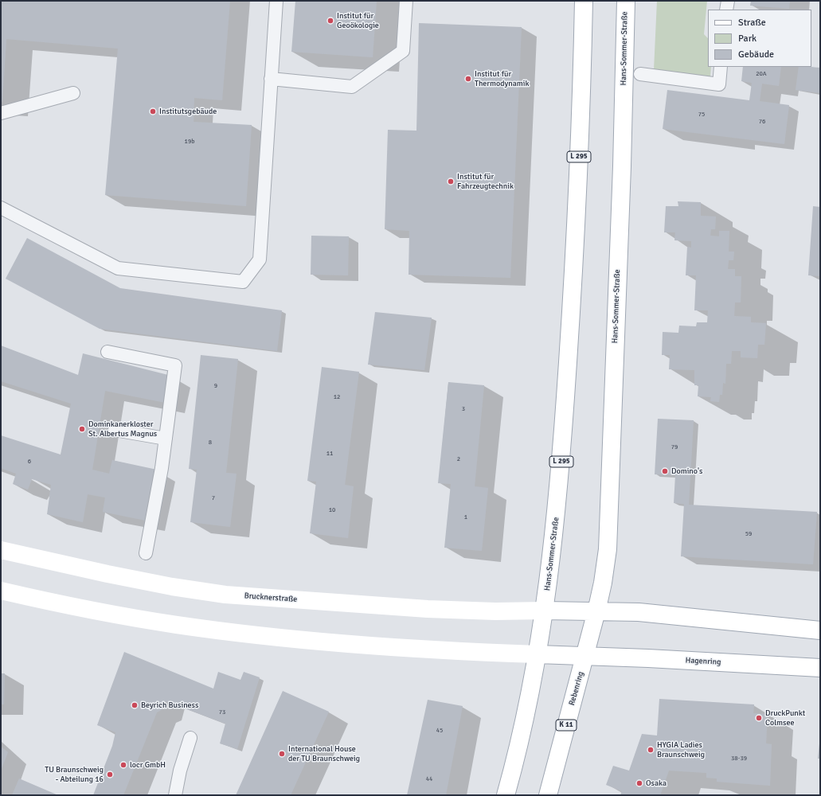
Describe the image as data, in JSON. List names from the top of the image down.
{
  "streets": {
    "main road": [
      "Hans-Sommer-Straße",
      "L 295",
      "Brucknerstraße",
      "Hagenring",
      "Rebenring",
      "K 11"
    ]
  },
  "crossings": [
    ["Hans-Sommer-Straße", "Brucknerstraße"],
    ["Hans-Sommer-Straße", "Hagenring"],
    ["Hans-Sommer-Straße", "Rebenring"],
    ["Hagenring", "Rebenring"]
  ],
  "places": [
    "Institut für Geoökologie",
    "Institut für Thermodynamik",
    "Institutsgebäude",
    "Institut für Fahrzeugtechnik",
    "Dominkanerkloster St. Albertus Magnus",
    "Domino's",
    "Beyrich Business",
    "DruckPunkt Colmsee",
    "HYGIA Ladies Braunschweig",
    "International House der TU Braunschweig",
    "locr GmbH",
    "TU Braunschweig - Abteilung 16",
    "Osaka"
  ],
  "house_numbers": [
    "20A",
    "75",
    "76",
    "19b",
    "9",
    "12",
    "3",
    "8",
    "79",
    "11",
    "2",
    "6",
    "7",
    "10",
    "1",
    "59",
    "73",
    "45",
    "38-39",
    "44"
  ],
  "legend": ["Straße", "Park", "Gebäude"]
}
